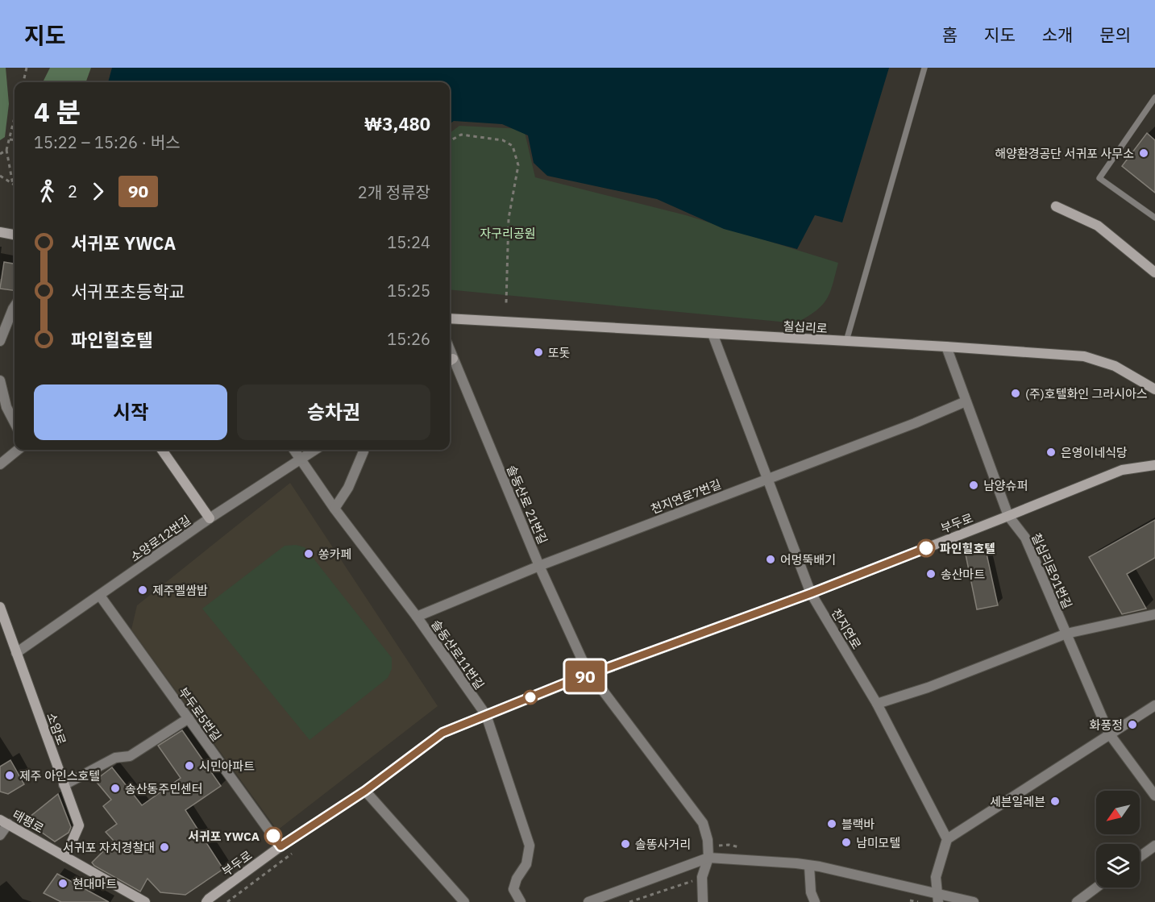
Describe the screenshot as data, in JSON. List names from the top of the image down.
{
  "streets": {
    "street": [
      "칠십리로",
      "천지연로7번길",
      "솔동산로 21번길",
      "부두로",
      "소양로12번길",
      "칠십리로91번길",
      "천지연로",
      "솔동산로11번길",
      "부두로5번길",
      "소암로",
      "태평로"
    ]
  },
  "crossings": [
    ["칠십리로", "칠십리로91번길"],
    ["칠십리로", "천지연로"],
    ["천지연로7번길", "솔동산로 21번길"],
    ["천지연로7번길", "칠십리로91번길"],
    ["천지연로7번길", "천지연로"],
    ["천지연로7번길", "솔동산로11번길"],
    ["솔동산로 21번길", "부두로"],
    ["부두로", "칠십리로91번길"],
    ["부두로", "천지연로"],
    ["부두로", "솔동산로11번길"],
    ["부두로", "부두로5번길"],
    ["소양로12번길", "솔동산로11번길"],
    ["소양로12번길", "부두로5번길"],
    ["소양로12번길", "소암로"],
    ["소암로", "태평로"]
  ],
  "parks": ["자구리공원"],
  "places": [
    "해양환경공단 서귀포 사무소",
    "또돗",
    "(주)호텔화인 그라시아스",
    "은영이네식당",
    "남양슈퍼",
    "파인힐호텔",
    "쏭카페",
    "어멍뚝배기",
    "송산마트",
    "제주멜쌈밥",
    "화풍정",
    "시민아파트",
    "제주 아인스호텔",
    "송산동주민센터",
    "세븐일레븐",
    "블랙바",
    "서귀포 YWCA",
    "남미모텔",
    "솔똥사거리",
    "서귀포 자치경찰대",
    "현대마트"
  ],
  "lines": ["bus line 90"],
  "north": "bottom left",
  "page": {
    "header": "지도",
    "nav": [
      "홈",
      "지도",
      "소개",
      "문의"
    ],
    "on_map": "90",
    "heading": ["4 분", "15:22 – 15:26 · 버스", "₩3,480"],
    "legs": ["2", "90", "2개 정류장"],
    "list": [
      {
        "name": "서귀포 YWCA",
        "value": "15:24"
      },
      {
        "name": "서귀포초등학교",
        "value": "15:25"
      },
      {
        "name": "파인힐호텔",
        "value": "15:26"
      }
    ],
    "buttons": ["시작", "승차권"]
  }
}
